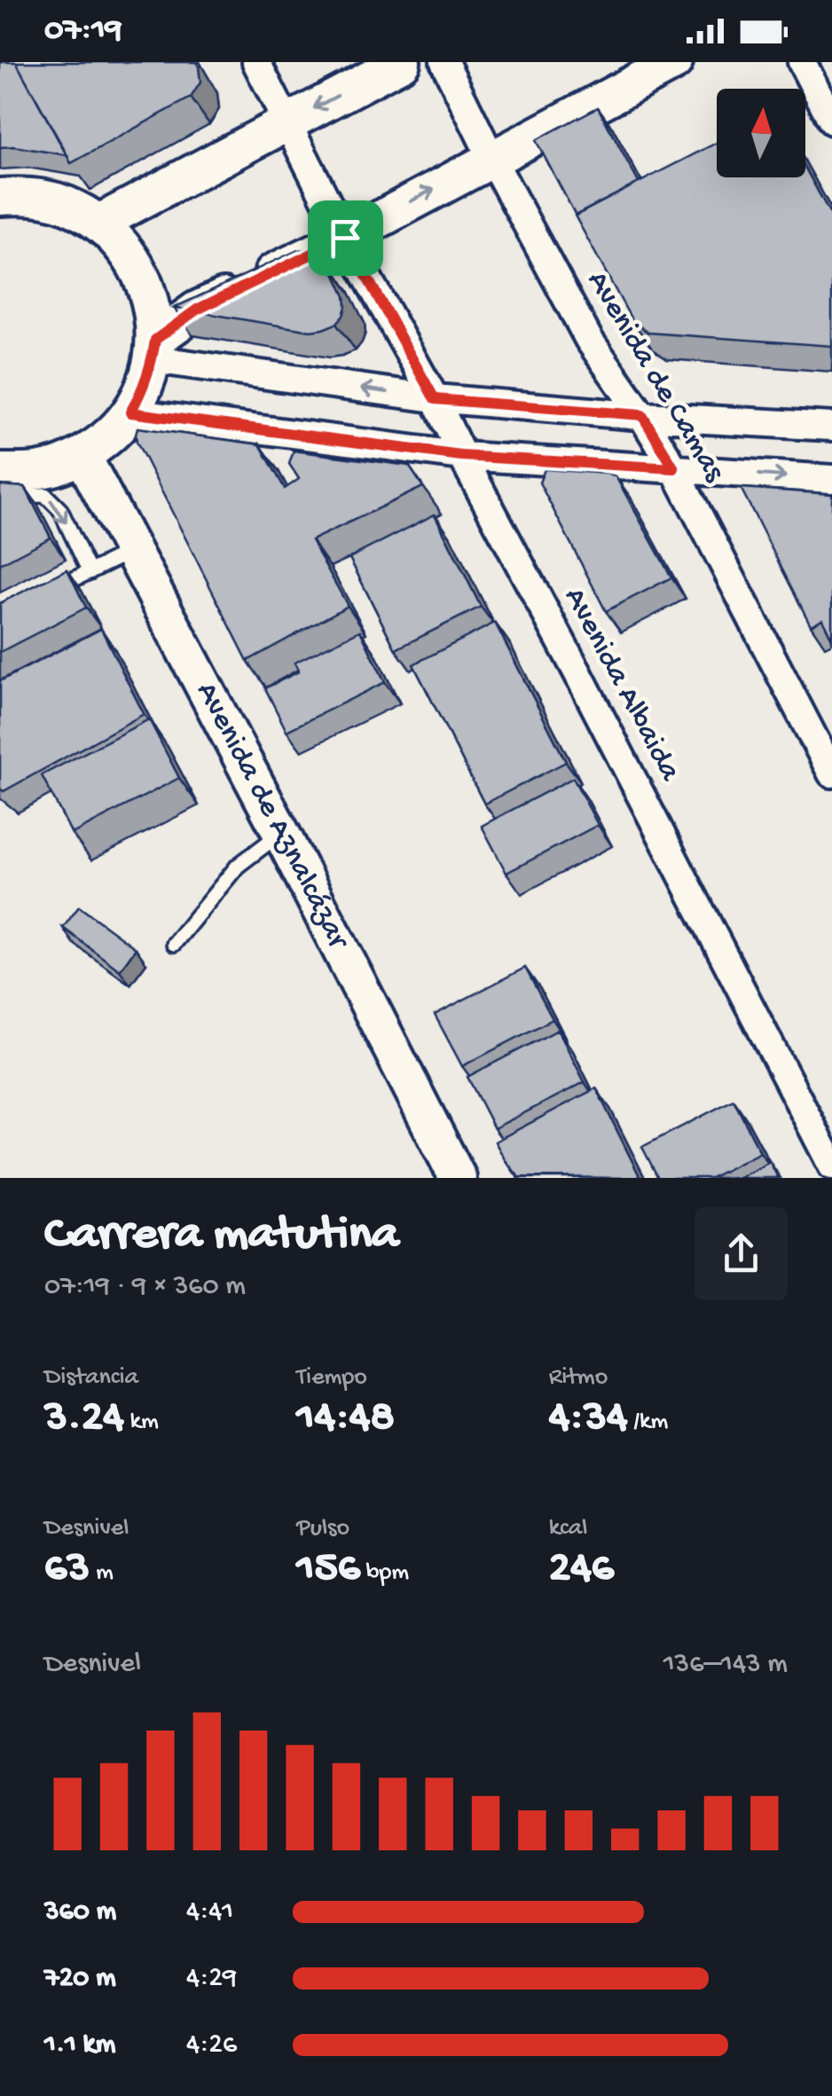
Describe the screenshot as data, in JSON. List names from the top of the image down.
{
  "streets": {
    "street": ["Avenida de Camas", "Avenida Albaida", "Avenida de Aznalcázar"]
  },
  "north": "top",
  "page": {
    "status": "07:19",
    "heading": ["Carrera matutina", "07:19 · 9 × 360 m"],
    "stats": [
      ["Distancia", "3.24 km"],
      ["Tiempo", "14:48"],
      ["Ritmo", "4:34 /km"],
      ["Desnivel", "63 m"],
      ["Pulso", "156 bpm"],
      ["kcal", "246"]
    ],
    "chart": ["Desnivel", "136–143 m"],
    "list": [
      {
        "name": "360 m",
        "note": "4:41"
      },
      {
        "name": "720 m",
        "note": "4:29"
      },
      {
        "name": "1.1 km",
        "note": "4:26"
      }
    ]
  }
}
